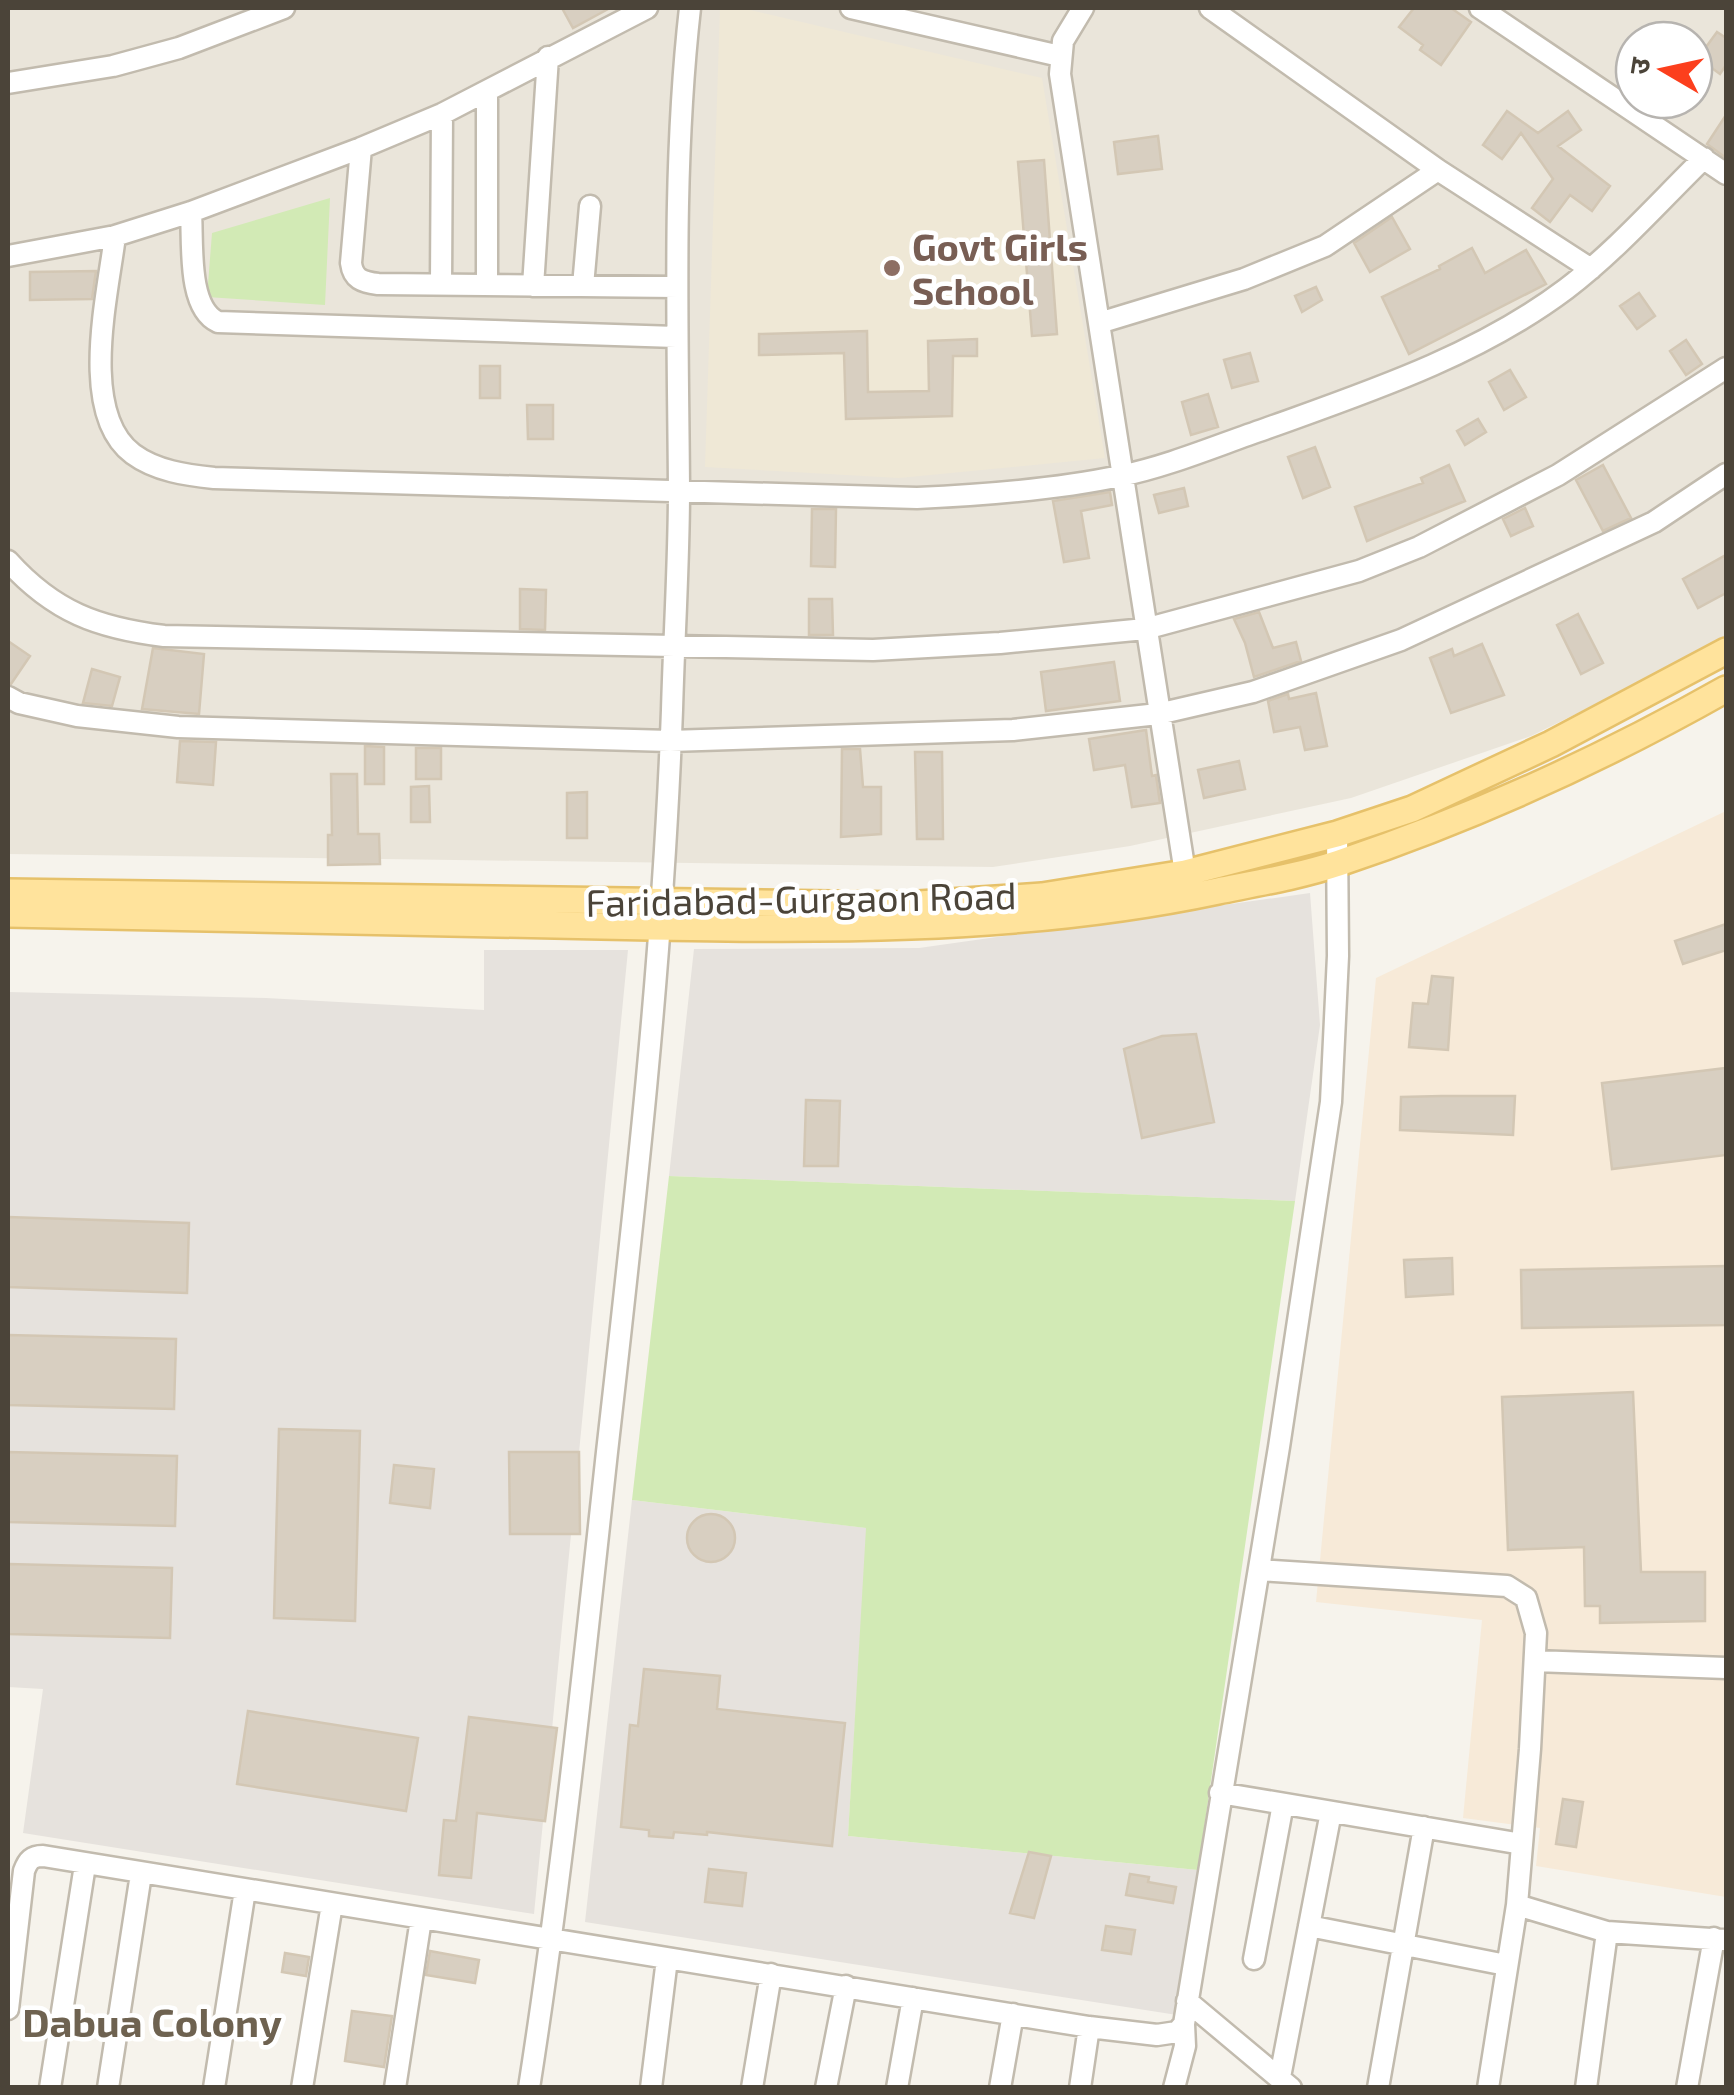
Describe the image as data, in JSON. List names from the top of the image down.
{
  "streets": {
    "main road": ["Faridabad-Gurgaon Road"]
  },
  "districts": ["Dabua Colony"],
  "places": ["Govt Girls School"],
  "north": "left"
}
